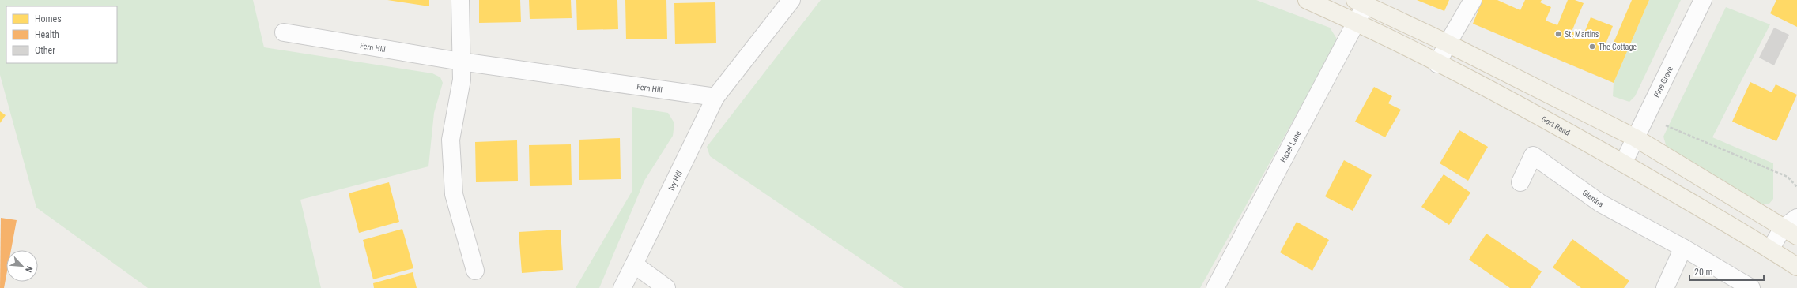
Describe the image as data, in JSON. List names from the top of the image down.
{
  "streets": {
    "main road": ["Gort Road"],
    "street": [
      "Fern Hill",
      "Pine Grove",
      "Hazel Lane",
      "Ivy Hill",
      "Glenina"
    ]
  },
  "crossings": [
    ["Fern Hill", "Ivy Hill"],
    ["Pine Grove", "Gort Road"],
    ["Gort Road", "Hazel Lane"]
  ],
  "places": ["St. Martins", "The Cottage"],
  "legend": ["Homes", "Health", "Other"],
  "scale_bar": "20 m",
  "north": "bottom right"
}
